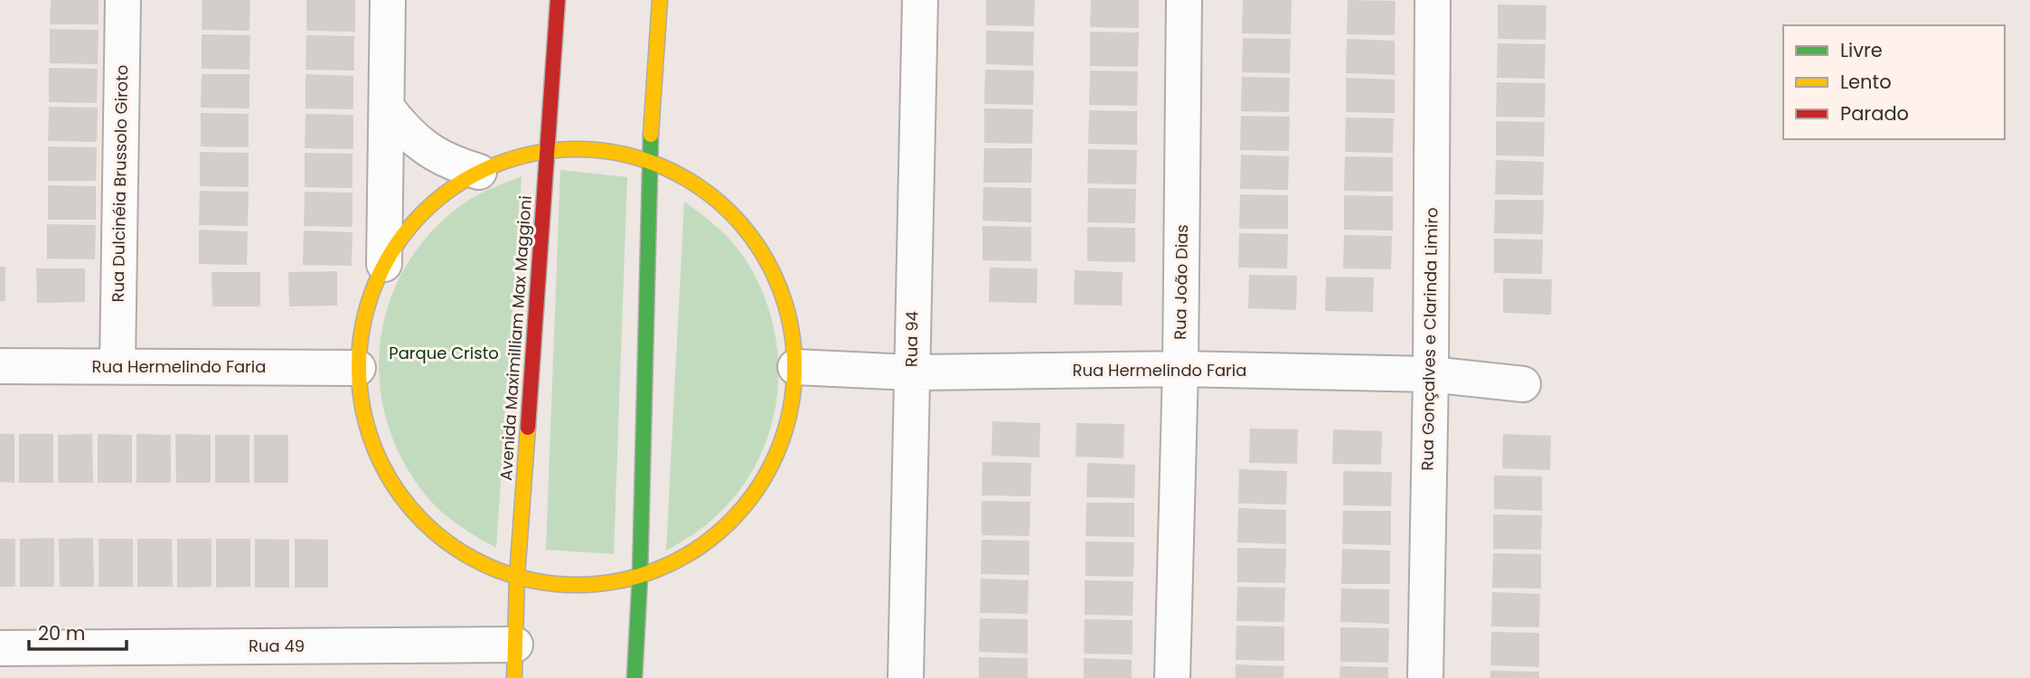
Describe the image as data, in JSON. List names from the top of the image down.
{
  "streets": {
    "street": [
      "Rua Dulcinéia Brussolo Giroto",
      "Rua João Dias",
      "Avenida Maximilliam Max Maggioni",
      "Rua 94",
      "Rua Gonçalves e Clarinda Limiro",
      "Rua Hermelindo Faria",
      "Rua 49"
    ]
  },
  "crossings": [
    ["Rua Dulcinéia Brussolo Giroto", "Rua Hermelindo Faria"],
    ["Rua João Dias", "Rua Hermelindo Faria"],
    ["Avenida Maximilliam Max Maggioni", "Rua 49"],
    ["Rua 94", "Rua Hermelindo Faria"],
    ["Rua Gonçalves e Clarinda Limiro", "Rua Hermelindo Faria"]
  ],
  "parks": ["Parque Cristo"],
  "legend": ["Livre", "Lento", "Parado"],
  "scale_bar": "20 m"
}
